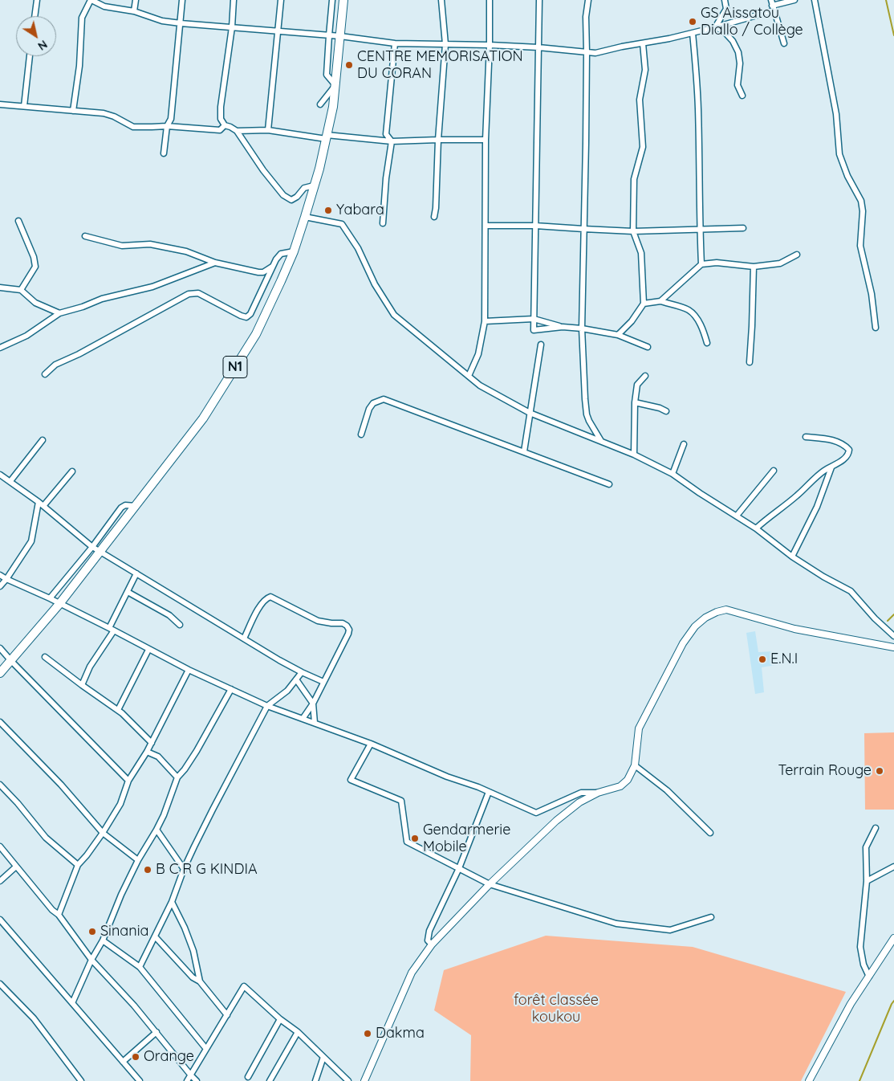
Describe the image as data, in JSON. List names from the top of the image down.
{
  "streets": {
    "highway": ["N1"]
  },
  "parks": ["forêt classée koukou"],
  "places": [
    "GS Aissatou Diallo / Collège",
    "CENTRE MEMORISATION DU CORAN",
    "Yabara",
    "E.N.I",
    "Terrain Rouge",
    "Gendarmerie Mobile",
    "B C R G KINDIA",
    "Sinania",
    "Dakma",
    "Orange"
  ],
  "north": "bottom right"
}
